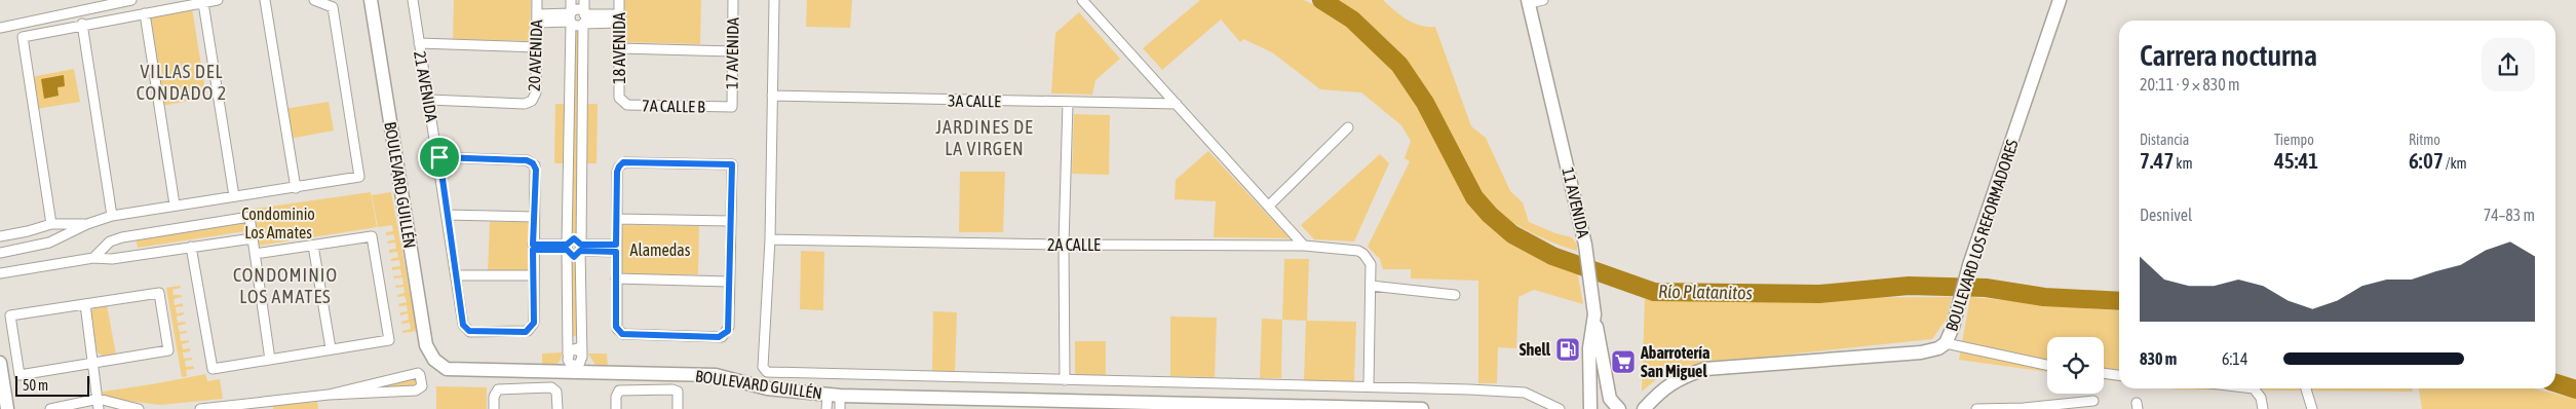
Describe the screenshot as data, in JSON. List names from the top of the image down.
{
  "streets": {
    "main road": ["BOULEVARD GUILLÉN", "11 AVENIDA", "BOULEVARD LOS REFORMADORES"],
    "street": [
      "18 AVENIDA",
      "17 AVENIDA",
      "20 AVENIDA",
      "21 AVENIDA",
      "3A CALLE",
      "7A CALLE B",
      "2A CALLE"
    ]
  },
  "crossings": [
    ["18 AVENIDA", "7A CALLE B"],
    ["17 AVENIDA", "7A CALLE B"],
    ["20 AVENIDA", "21 AVENIDA"]
  ],
  "districts": ["VILLAS DEL CONDADO 2", "JARDINES DE LA VIRGEN", "CONDOMINIO LOS AMATES"],
  "water": ["Río Platanitos"],
  "parks": ["Condominio Los Amates", "Alamedas"],
  "places": {
    "fuel station": ["Shell"],
    "supermarket": ["Abarrotería San Miguel"]
  },
  "scale_bar": "50 m",
  "page": {
    "heading": ["Carrera nocturna", "20:11 · 9 × 830 m"],
    "stats": [
      ["Distancia", "7.47 km"],
      ["Tiempo", "45:41"],
      ["Ritmo", "6:07 /km"]
    ],
    "chart": ["Desnivel", "74–83 m"],
    "list": [
      {
        "name": "830 m",
        "note": "6:14"
      }
    ],
    "scale": "50 m"
  }
}
